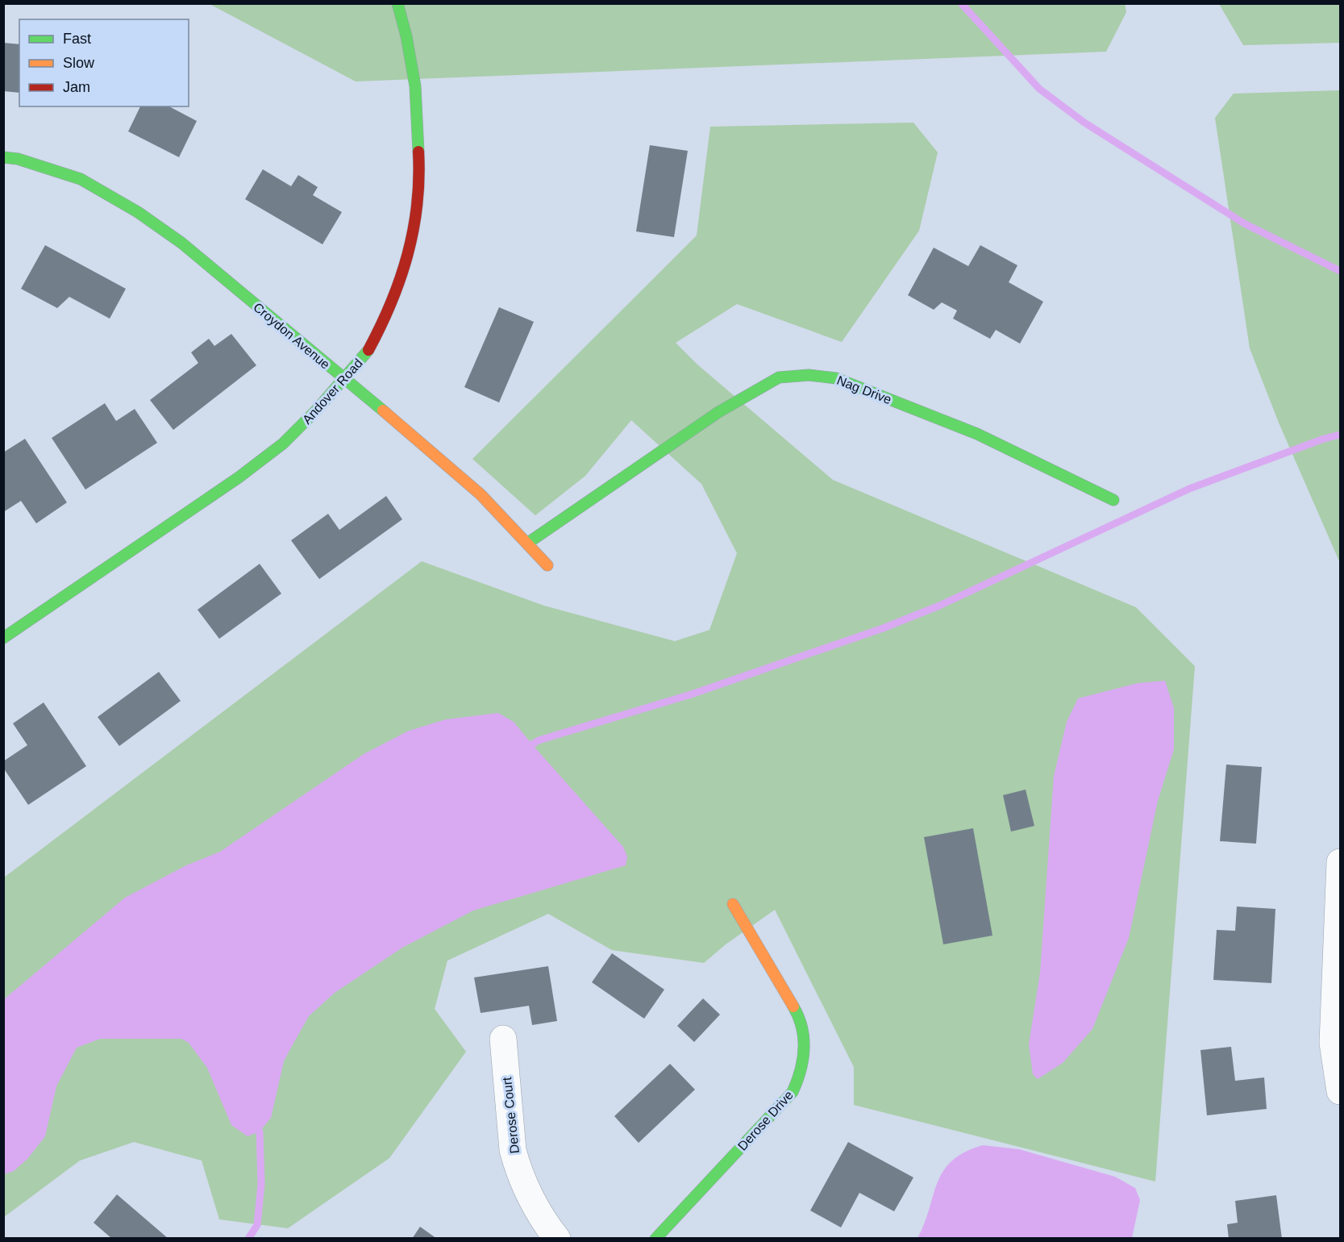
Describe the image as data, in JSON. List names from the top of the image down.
{
  "streets": {
    "street": [
      "Croydon Avenue",
      "Nag Drive",
      "Andover Road",
      "Derose Court",
      "Derose Drive"
    ]
  },
  "crossings": [
    ["Croydon Avenue", "Nag Drive"],
    ["Croydon Avenue", "Andover Road"]
  ],
  "legend": ["Fast", "Slow", "Jam"]
}
